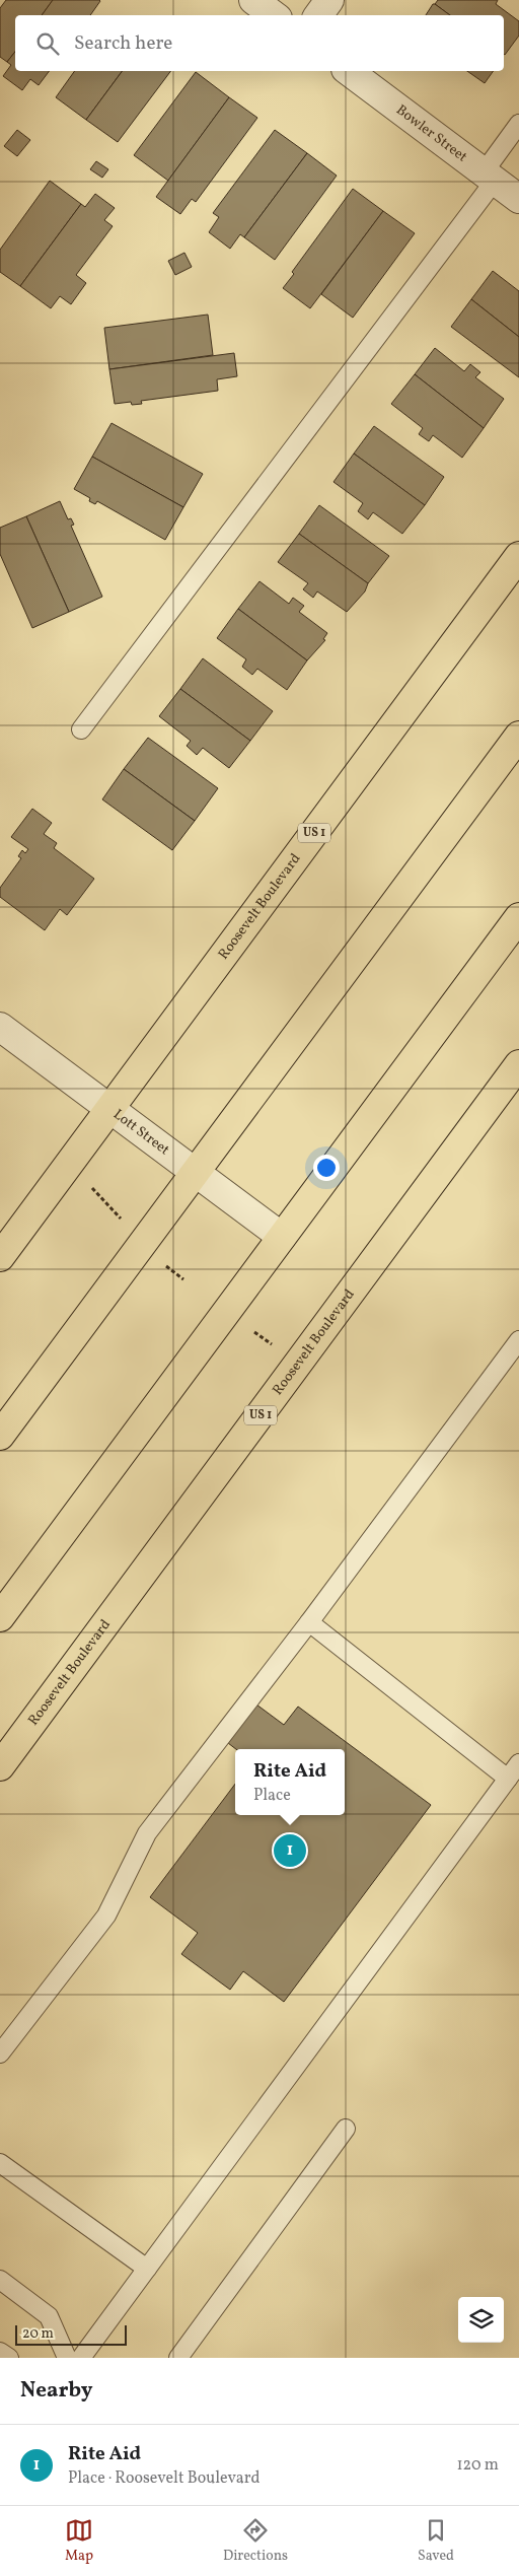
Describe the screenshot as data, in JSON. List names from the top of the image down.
{
  "streets": {
    "highway": ["US 1", "Roosevelt Boulevard"],
    "street": ["Bowler Street", "Lott Street"]
  },
  "crossings": [
    ["Roosevelt Boulevard", "Lott Street"]
  ],
  "scale_bar": "20 m",
  "page": {
    "search": "Search here",
    "popup": ["Rite Aid", "Place"],
    "pins": "1",
    "scale": "20 m",
    "heading": "Nearby",
    "list": [
      {
        "mark": "1",
        "name": "Rite Aid",
        "note": "Place · Roosevelt Boulevard",
        "value": "120 m"
      }
    ],
    "nav": ["Map", "Directions", "Saved"]
  }
}
